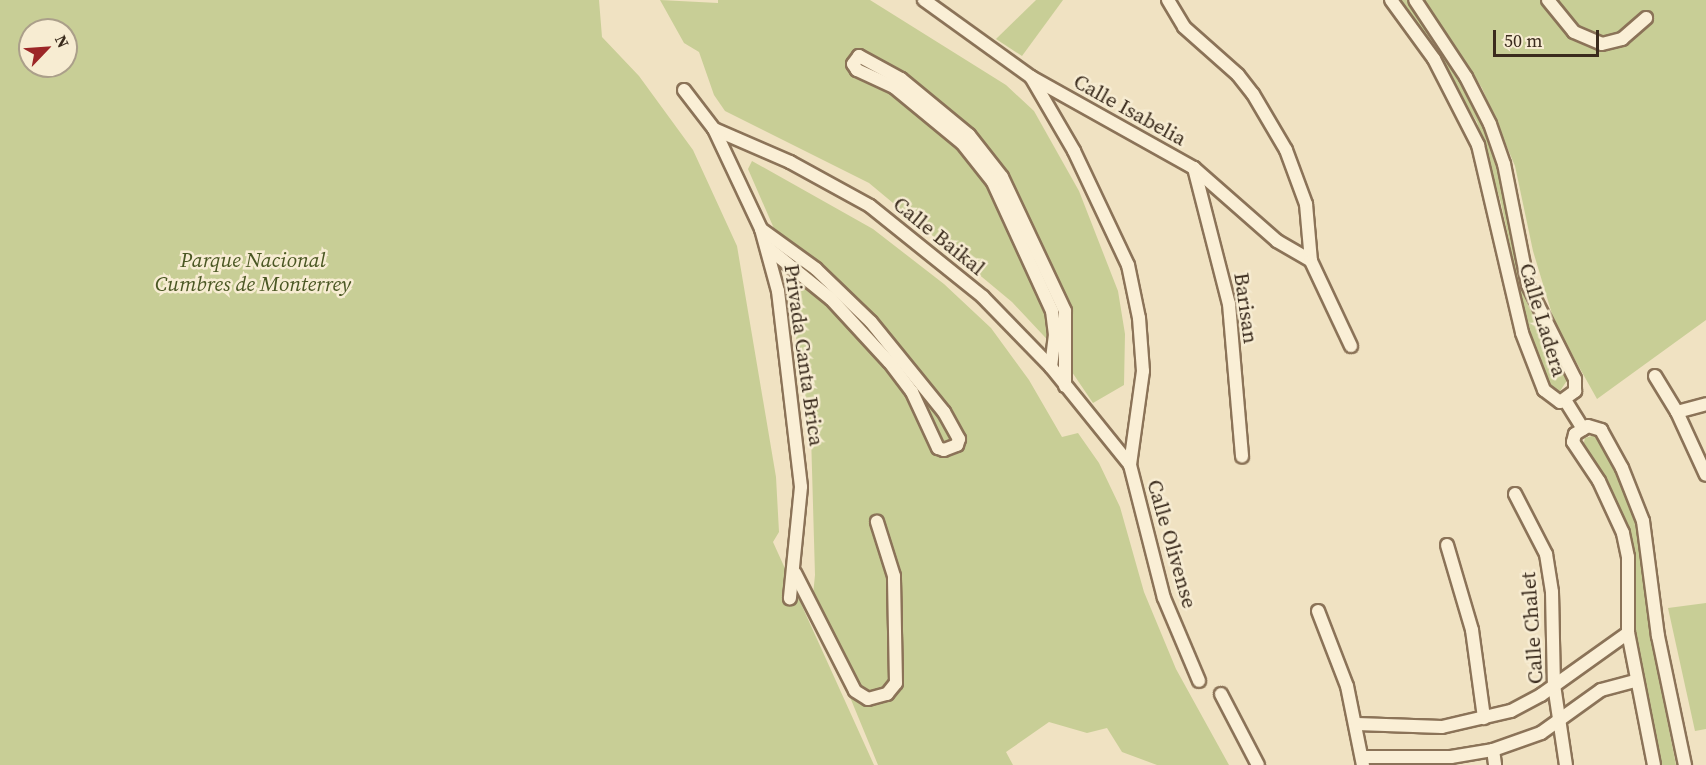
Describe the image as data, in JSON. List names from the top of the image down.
{
  "streets": {
    "street": [
      "Calle Isabelia",
      "Calle Baikal",
      "Barisan",
      "Calle Ladera",
      "Privada Canta Brica",
      "Calle Olivense",
      "Calle Chalet"
    ]
  },
  "crossings": [
    ["Calle Isabelia", "Barisan"],
    ["Calle Isabelia", "Calle Olivense"],
    ["Calle Baikal", "Privada Canta Brica"],
    ["Calle Baikal", "Calle Olivense"]
  ],
  "parks": ["Parque Nacional Cumbres de Monterrey"],
  "scale_bar": "50 m",
  "north": "top right"
}
